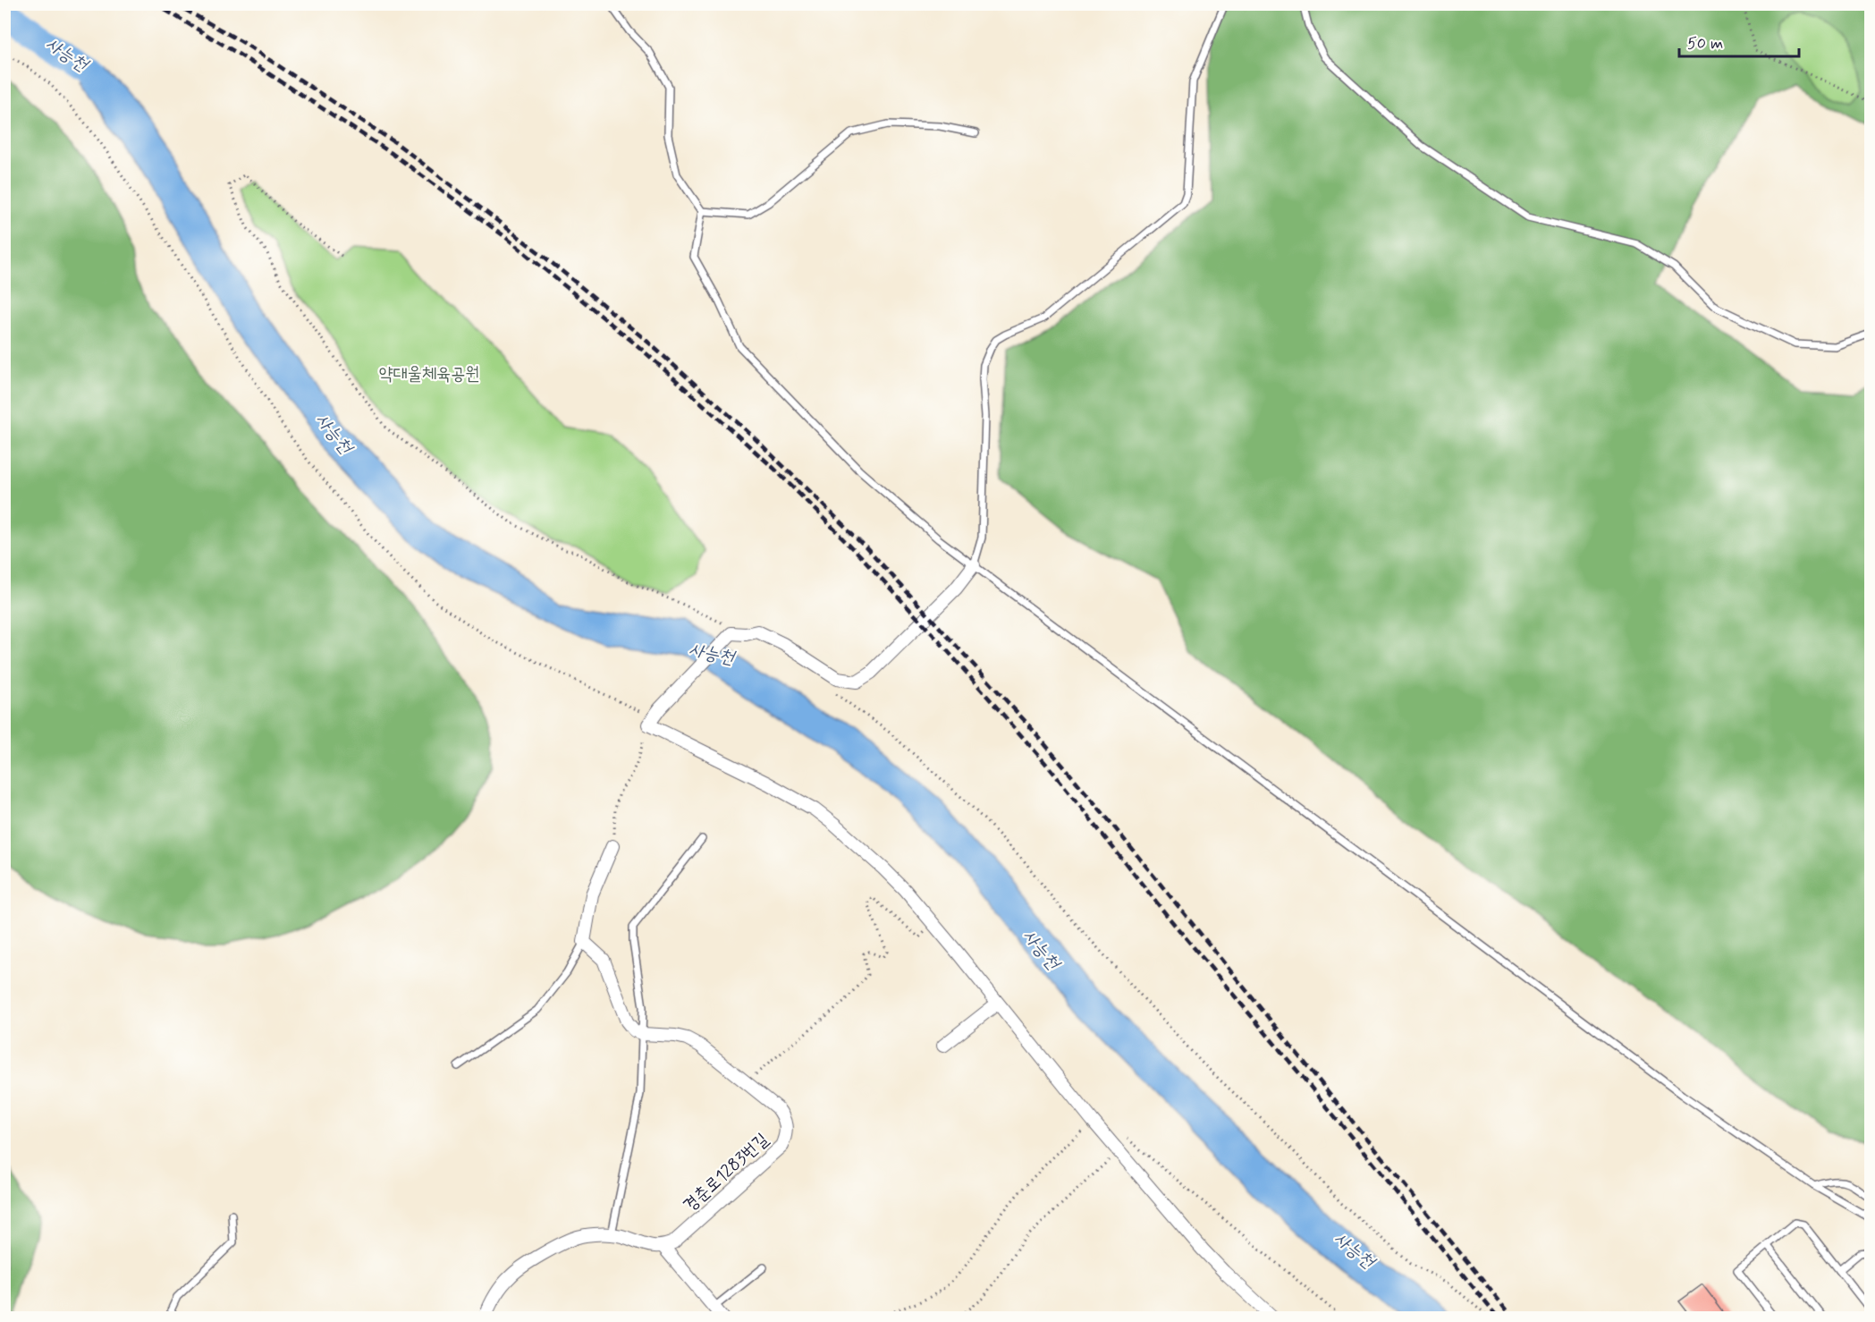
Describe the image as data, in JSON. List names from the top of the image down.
{
  "streets": {
    "street": ["경춘로1283번길"]
  },
  "water": ["사능천"],
  "parks": ["약대울체육공원"],
  "scale_bar": "50 m"
}
